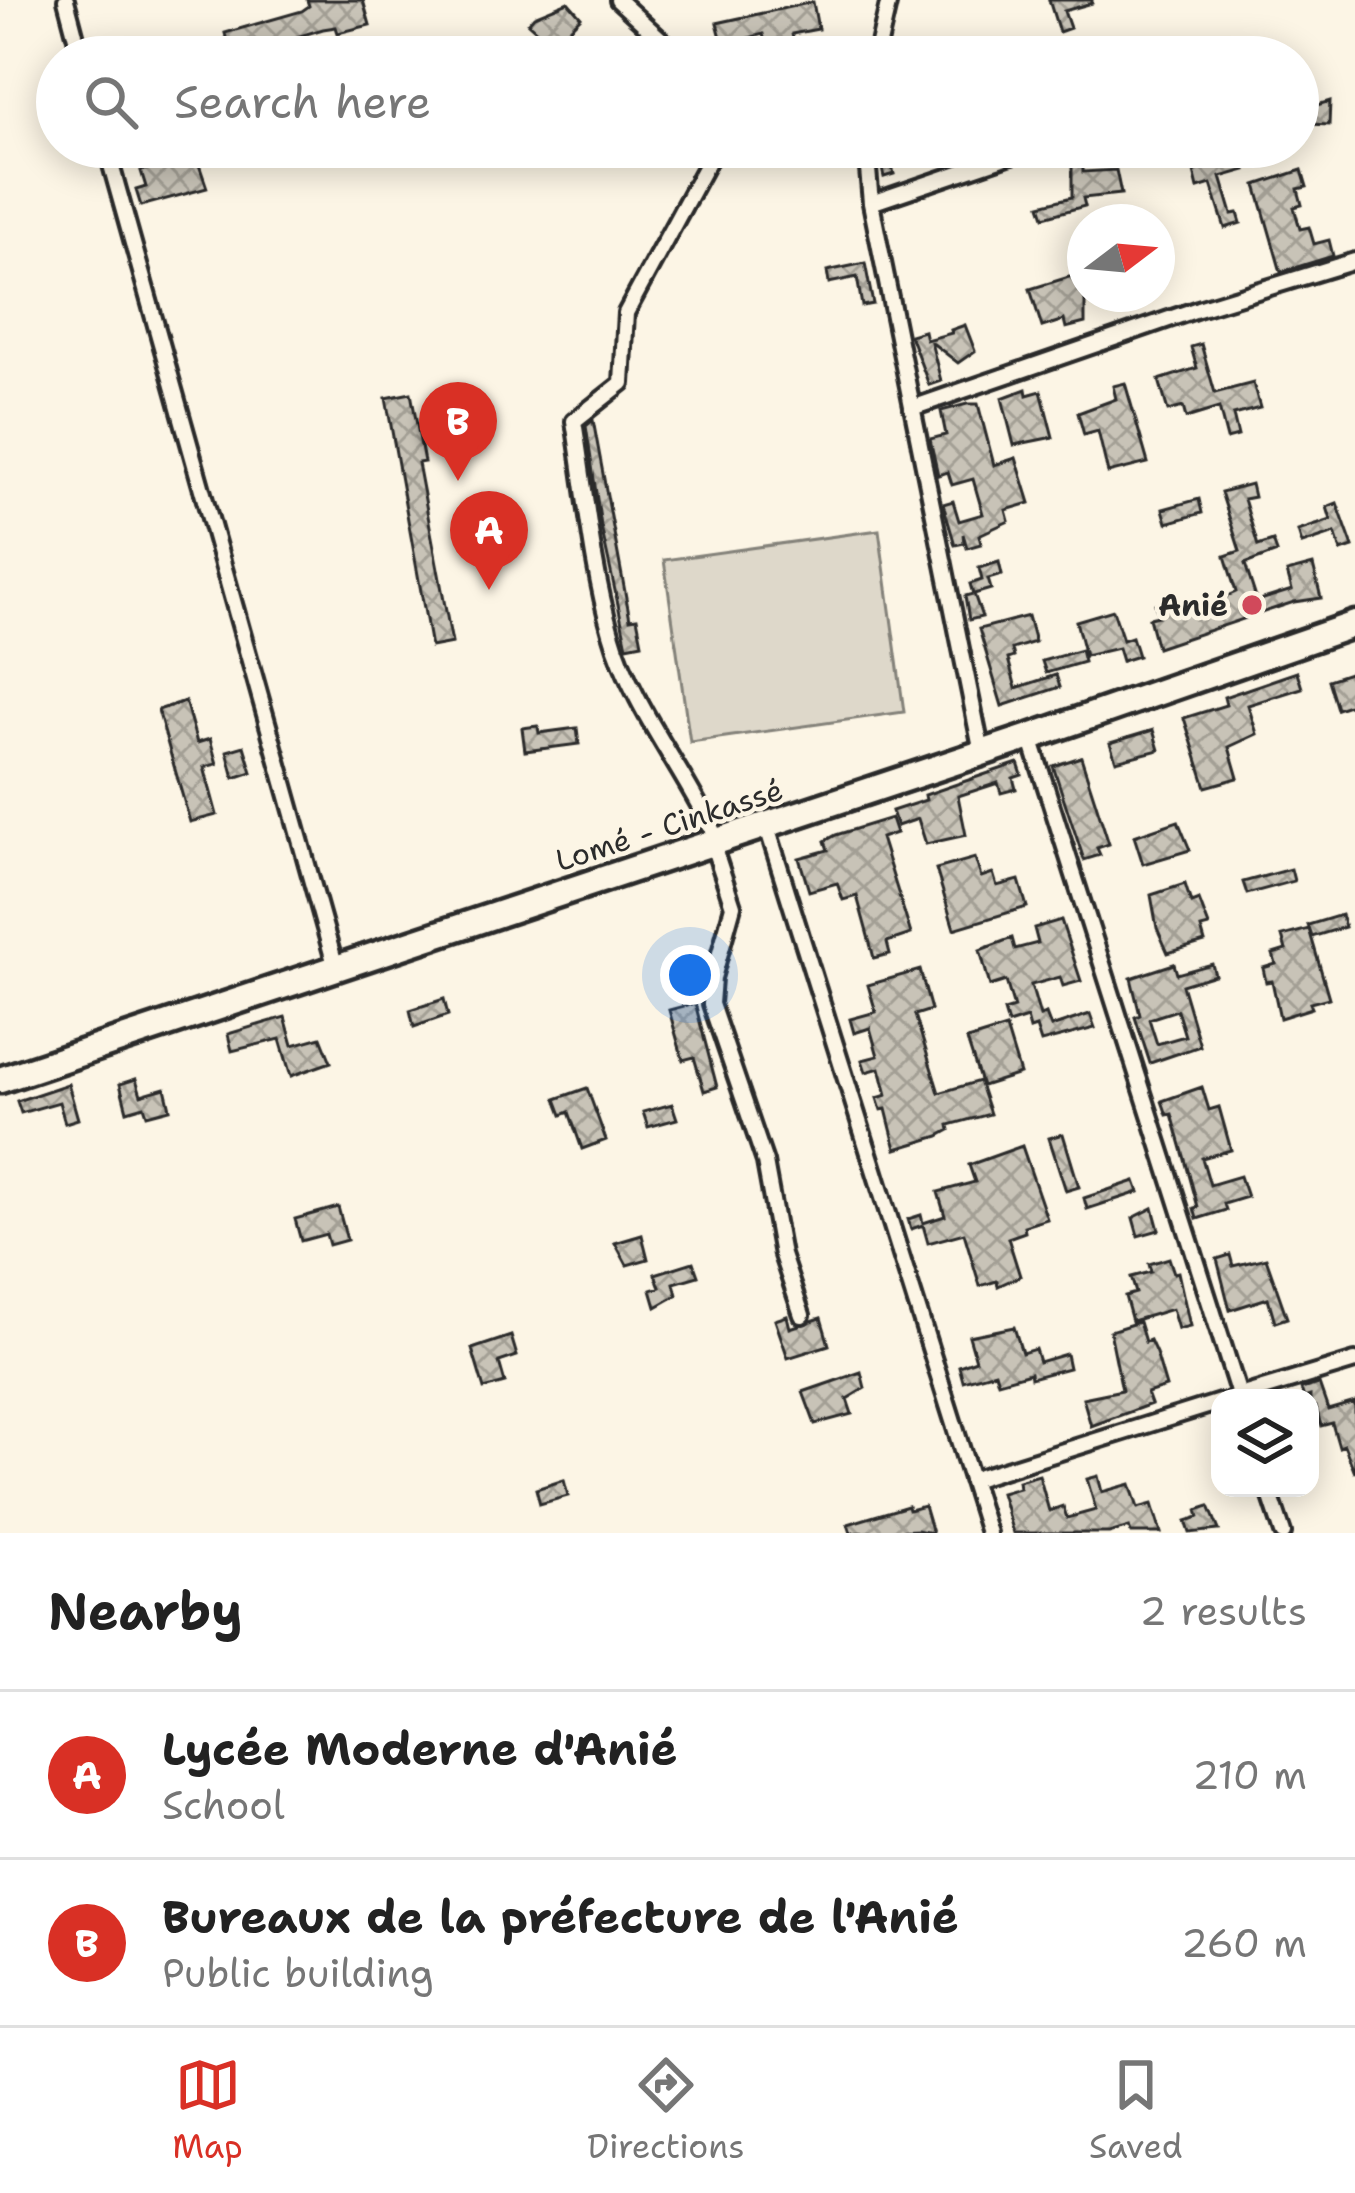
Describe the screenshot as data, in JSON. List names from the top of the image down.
{
  "streets": {
    "highway": ["Lomé - Cinkassé"]
  },
  "places": ["Anié"],
  "north": "right",
  "page": {
    "search": "Search here",
    "pins": ["B", "A"],
    "heading": ["Nearby", "2 results"],
    "list": [
      {
        "mark": "A",
        "name": "Lycée Moderne d'Anié",
        "note": "School",
        "value": "210 m"
      },
      {
        "mark": "B",
        "name": "Bureaux de la préfecture de l'Anié",
        "note": "Public building",
        "value": "260 m"
      }
    ],
    "nav": ["Map", "Directions", "Saved"]
  }
}
